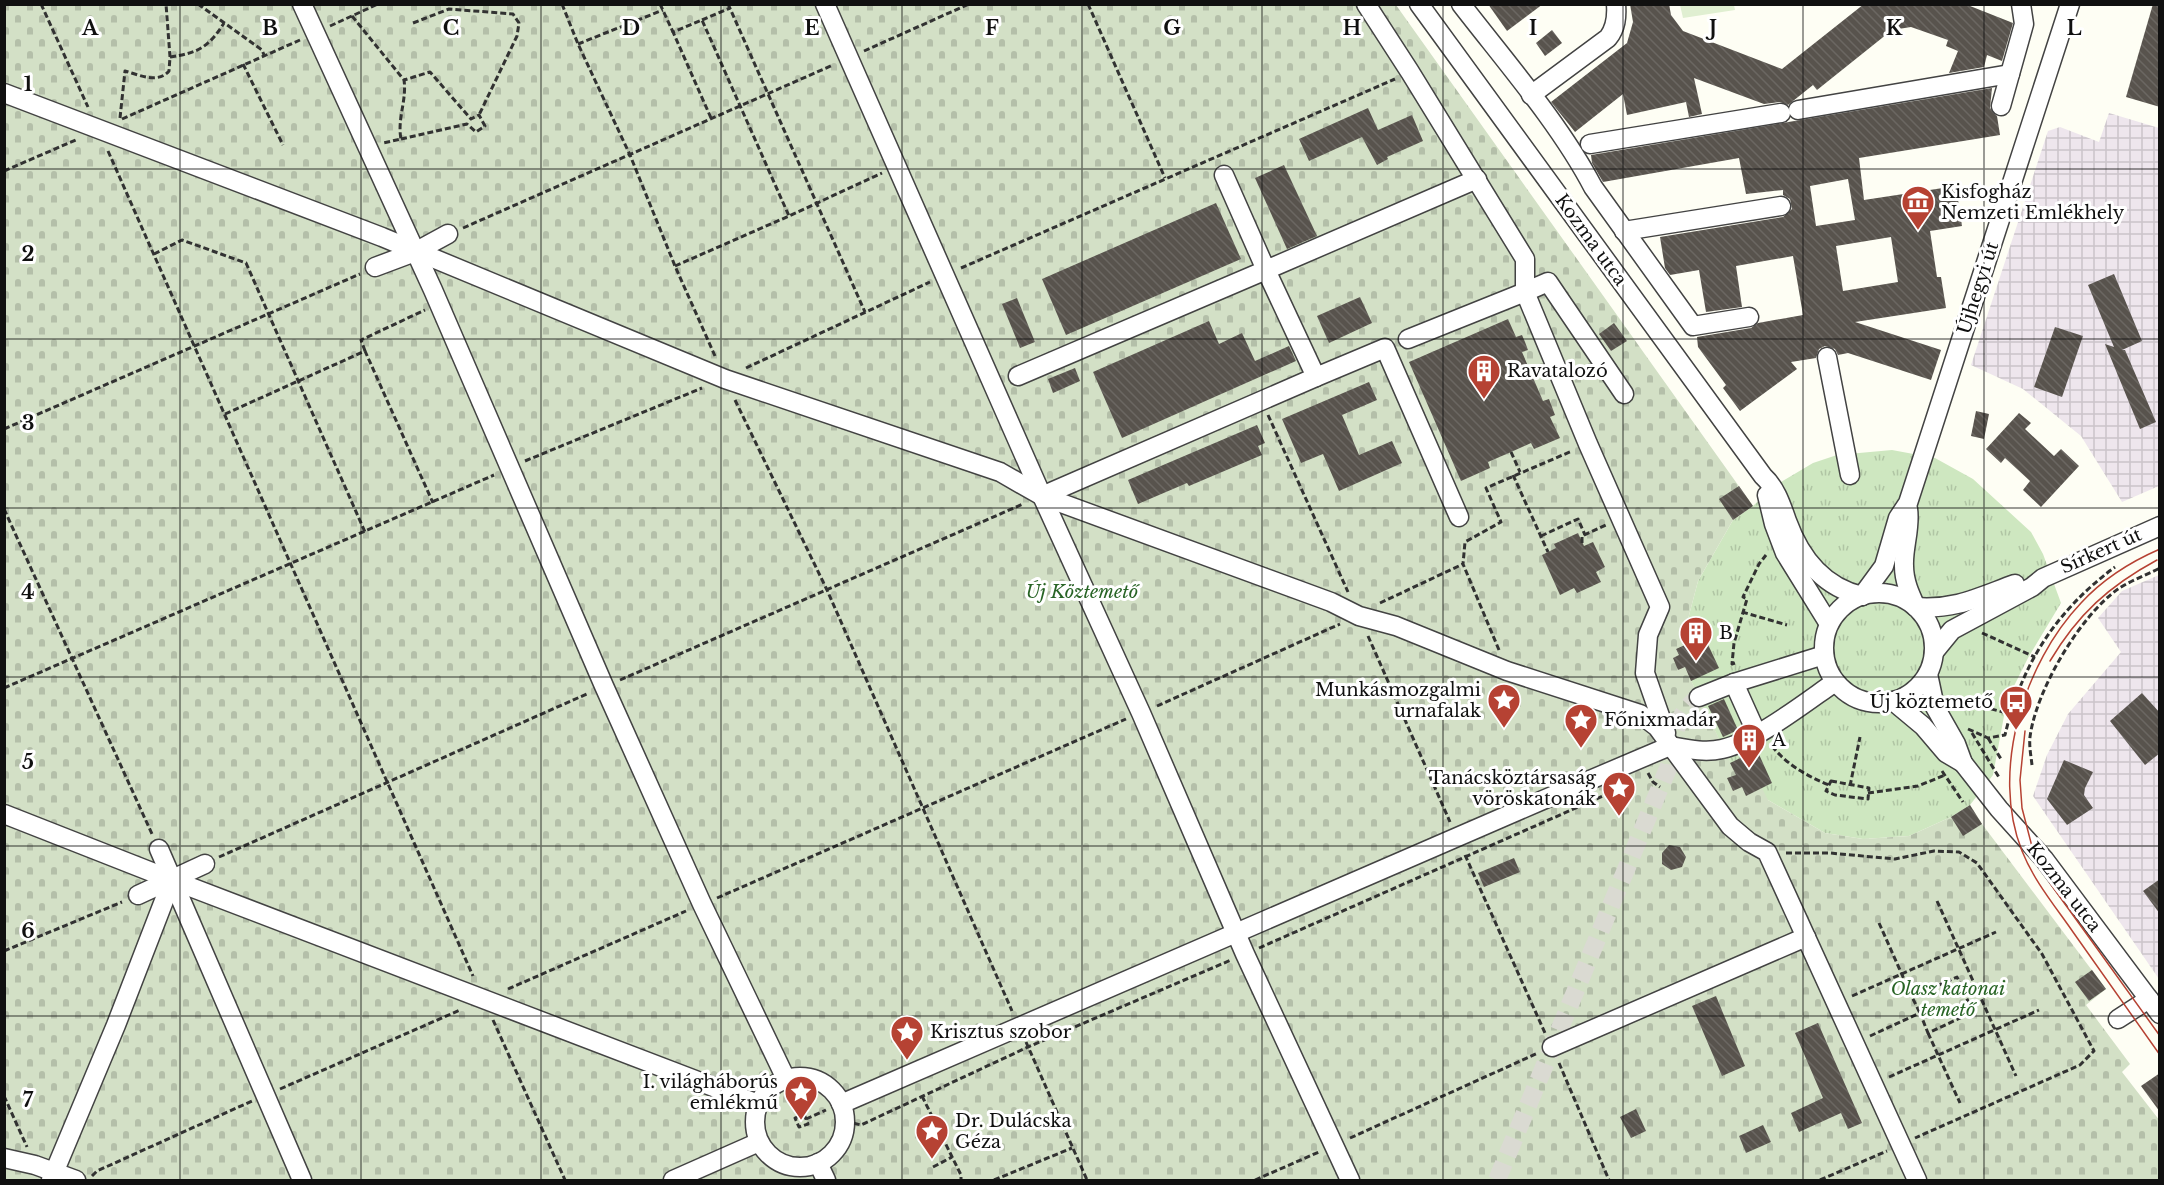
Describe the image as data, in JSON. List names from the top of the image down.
{
  "streets": {
    "street": ["Kozma utca", "Újhegyi út", "Sírkert út"]
  },
  "crossings": [
    ["Kozma utca", "Újhegyi út"],
    ["Kozma utca", "Sírkert út"],
    ["Újhegyi út", "Sírkert út"]
  ],
  "parks": ["Új Köztemető", "Olasz katonai temető"],
  "places": {
    "museum": ["Kisfogház Nemzeti Emlékhely"],
    "building": ["Ravatalozó", "B", "A"],
    "place": [
      "Munkásmozgalmi urnafalak",
      "Főnixmadár",
      "Tanácsköztársaság vöröskatonák",
      "Krisztus szobor",
      "I. világháborús emlékmű",
      "Dr. Dulácska Géza"
    ],
    "bus stop": ["Új köztemető"]
  },
  "grid": {
    "columns": [
      "A",
      "B",
      "C",
      "D",
      "E",
      "F",
      "G",
      "H",
      "I",
      "J",
      "K",
      "L"
    ],
    "rows": [
      "1",
      "2",
      "3",
      "4",
      "5",
      "6",
      "7"
    ]
  }
}
